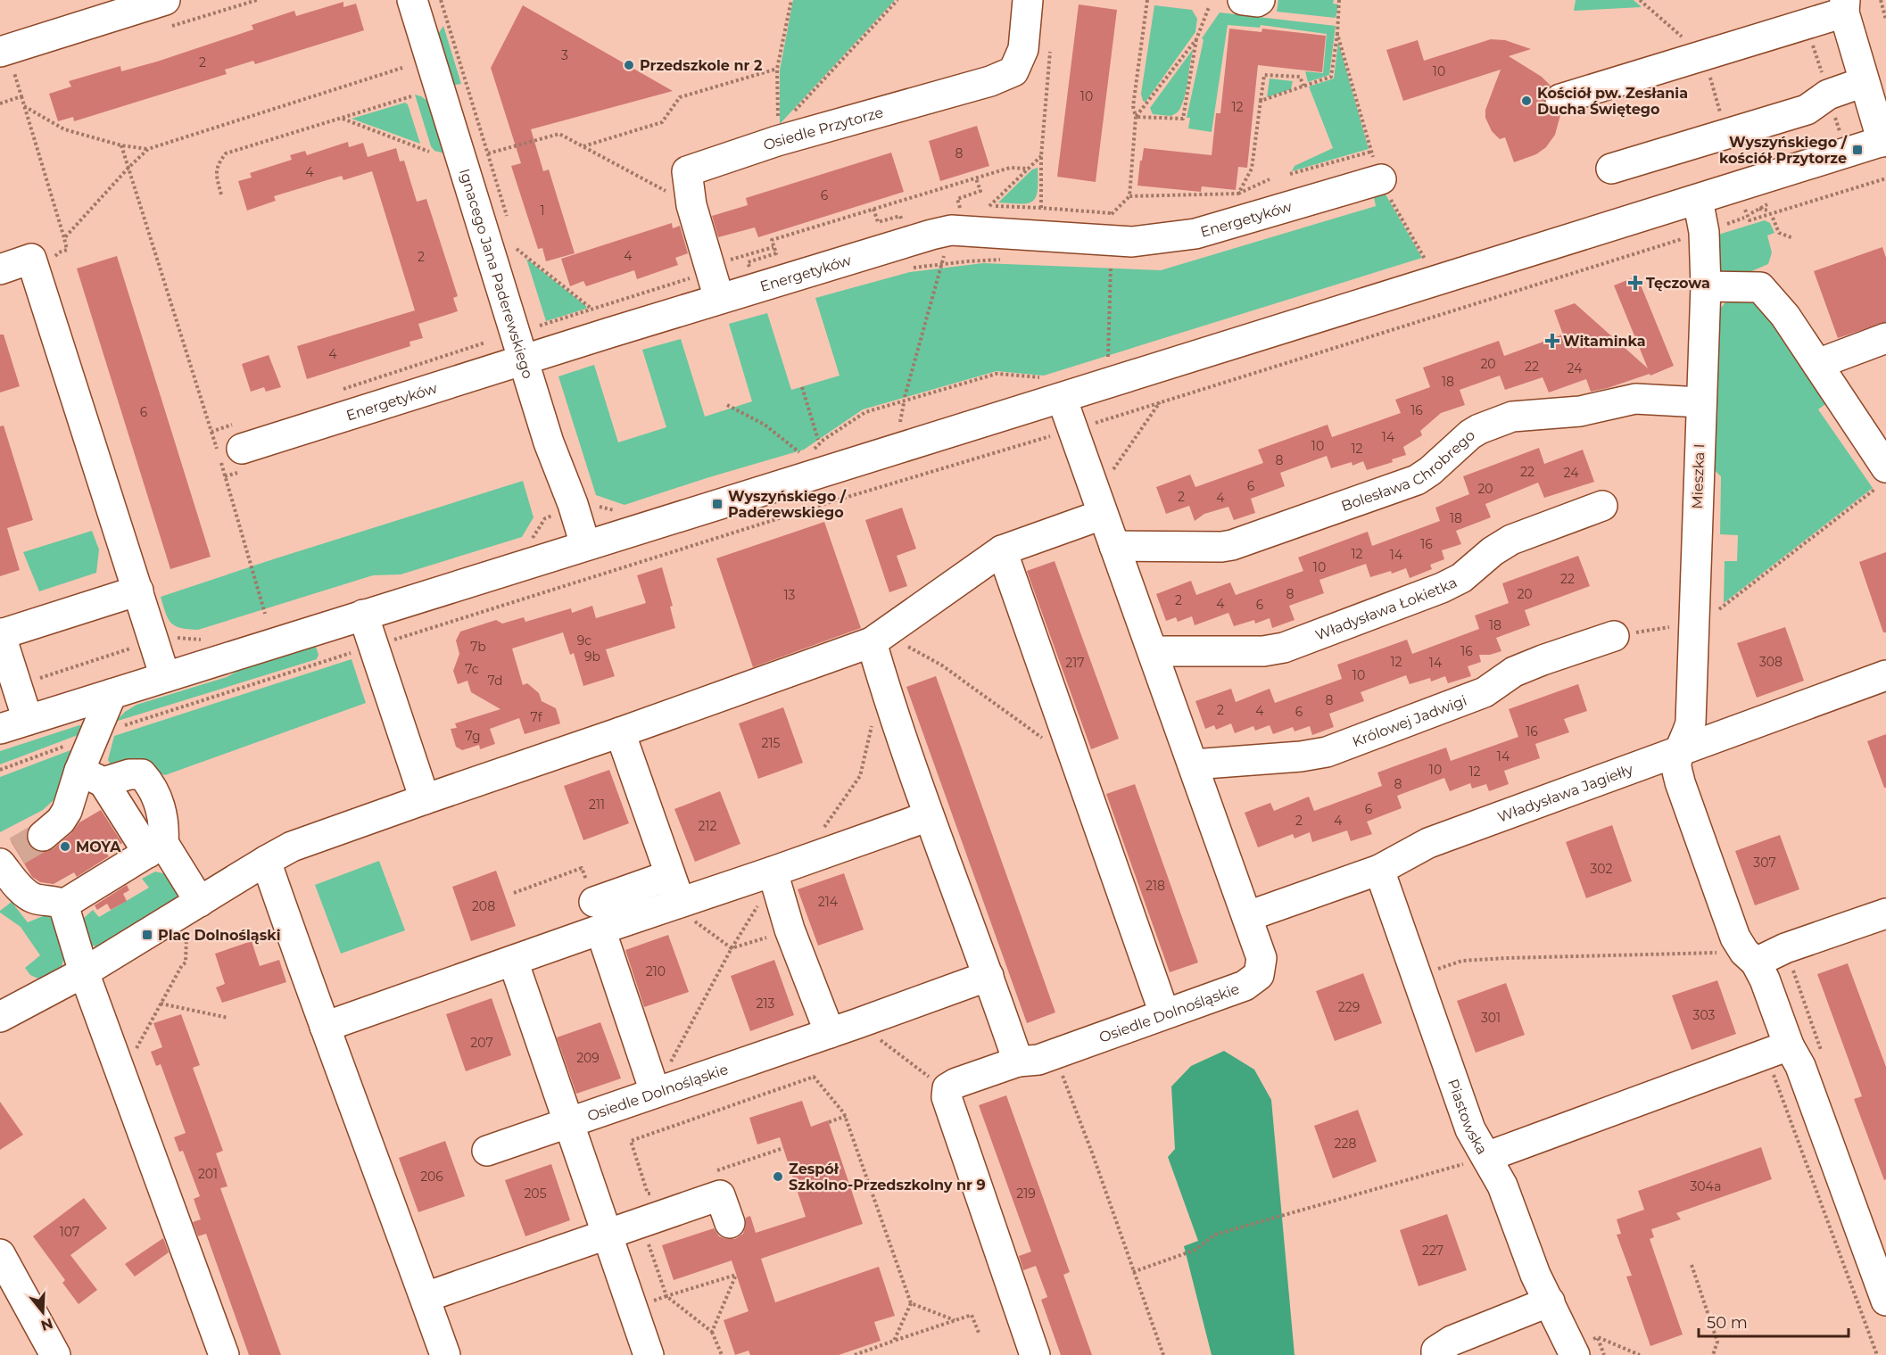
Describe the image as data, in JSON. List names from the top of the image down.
{
  "streets": {
    "street": [
      "Osiedle Przytorze",
      "Energetyków",
      "Ignacego Jana Paderewskiego",
      "Bolesława Chrobrego",
      "Mieszka I",
      "Władysława Łokietka",
      "Królowej Jadwigi",
      "Władysława Jagiełły",
      "Osiedle Dolnośląskie",
      "Piastowska"
    ]
  },
  "crossings": [
    ["Osiedle Przytorze", "Energetyków"],
    ["Energetyków", "Ignacego Jana Paderewskiego"],
    ["Bolesława Chrobrego", "Mieszka I"],
    ["Mieszka I", "Władysława Jagiełły"],
    ["Władysława Jagiełły", "Osiedle Dolnośląskie"],
    ["Władysława Jagiełły", "Piastowska"]
  ],
  "places": {
    "other": [
      "Przedszkole nr 2",
      "Kościół pw. Zesłania Ducha Świętego",
      "MOYA",
      "Zespół Szkolno-Przedszkolny nr 9"
    ],
    "transit": ["Wyszyńskiego / kościół Przytorze", "Wyszyńskiego / Paderewskiego", "Plac Dolnośląski"],
    "health": ["Tęczowa", "Witaminka"]
  },
  "house_numbers": [
    "3",
    "2",
    "10",
    "10",
    "12",
    "8",
    "4",
    "6",
    "1",
    "4",
    "2",
    "4",
    "20",
    "22",
    "24",
    "18",
    "16",
    "6",
    "14",
    "10",
    "12",
    "8",
    "22",
    "24",
    "6",
    "20",
    "2",
    "4",
    "18",
    "16",
    "12",
    "14",
    "10",
    "22",
    "8",
    "20",
    "13",
    "2",
    "4",
    "6",
    "18",
    "9c",
    "7b",
    "16",
    "9b",
    "12",
    "308",
    "217",
    "14",
    "7c",
    "10",
    "7d",
    "8",
    "2",
    "4",
    "6",
    "7f",
    "16",
    "7g",
    "215",
    "14",
    "10",
    "12",
    "8",
    "211",
    "6",
    "2",
    "4",
    "212",
    "307",
    "302",
    "218",
    "214",
    "208",
    "210",
    "213",
    "229",
    "303",
    "301",
    "207",
    "209",
    "228",
    "201",
    "206",
    "304a",
    "205",
    "219",
    "107",
    "227"
  ],
  "scale_bar": "50 m",
  "north": "bottom"
}
